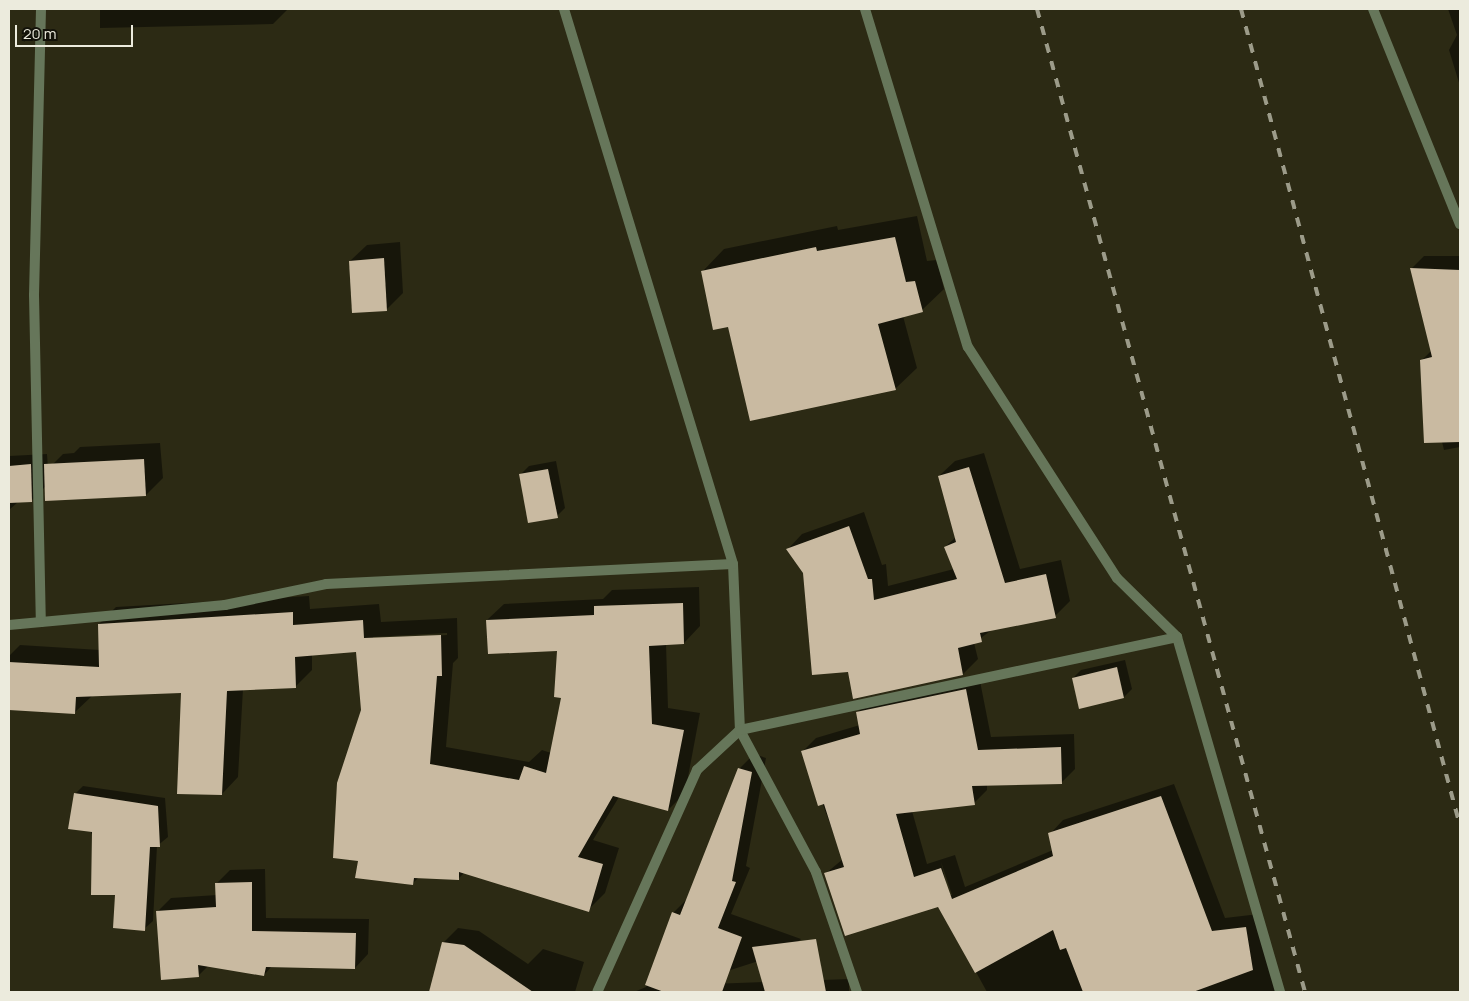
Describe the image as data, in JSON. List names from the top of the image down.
{
  "scale_bar": "20 m"
}
